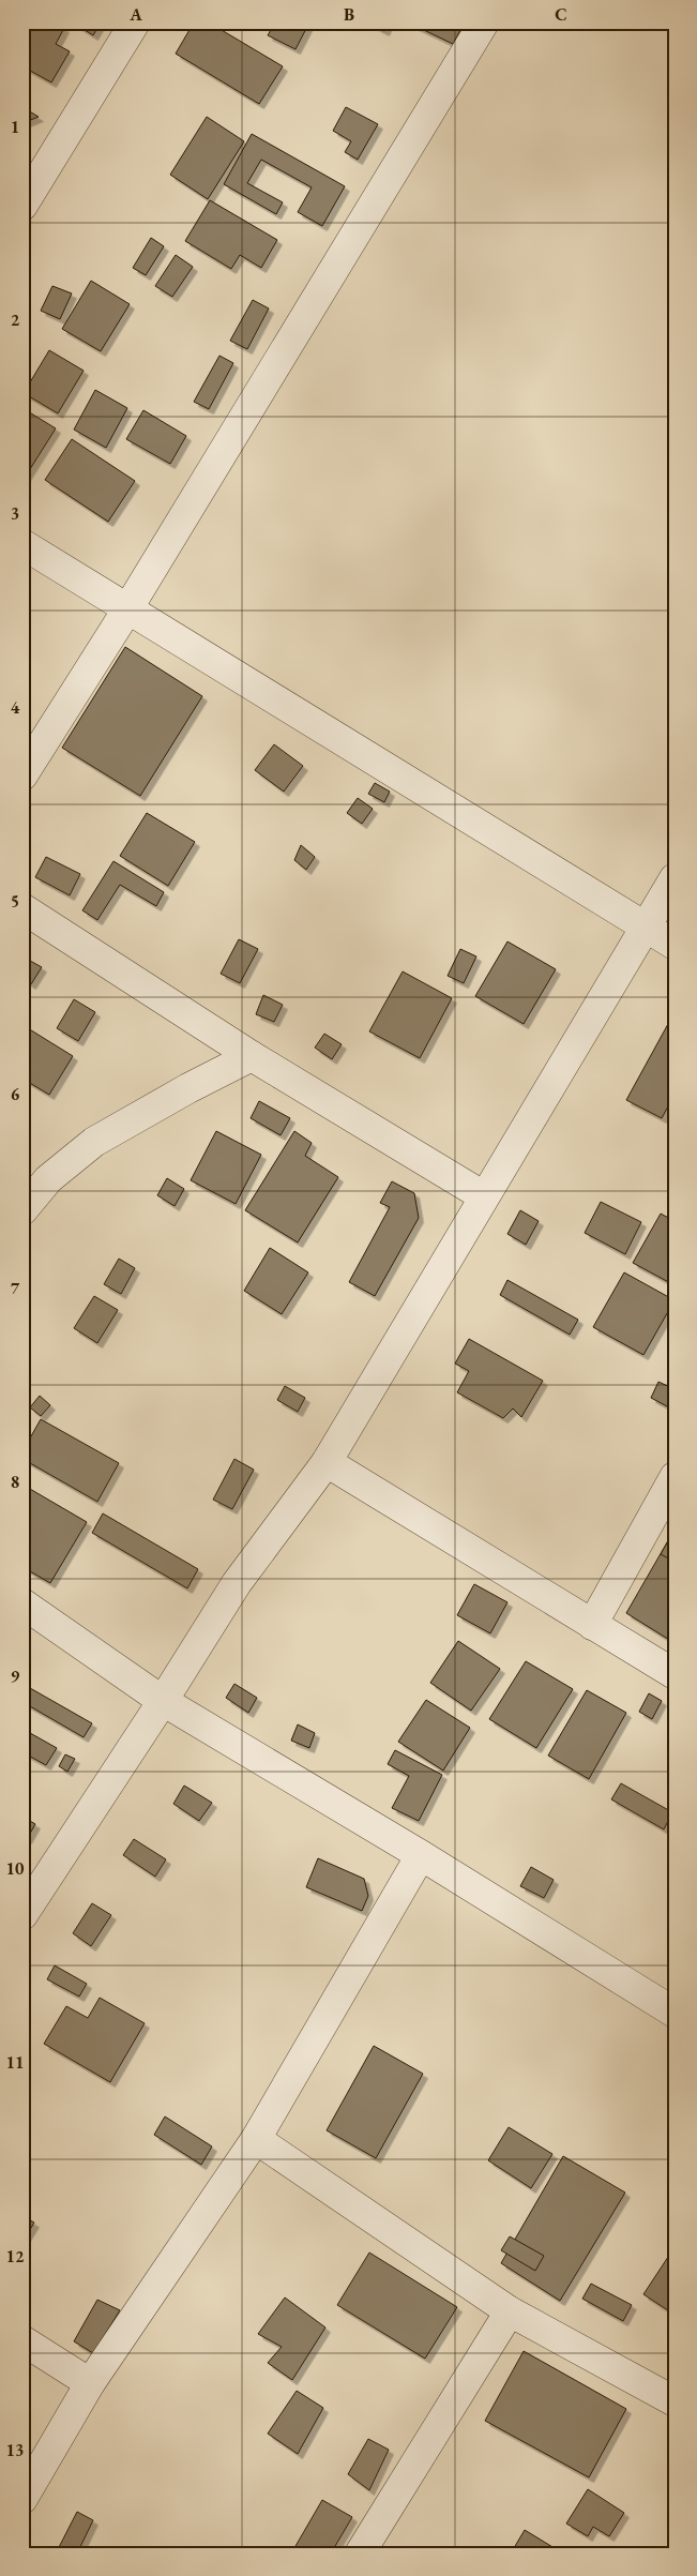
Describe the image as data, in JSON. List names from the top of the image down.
{
  "grid": {
    "columns": ["A", "B", "C"],
    "rows": [
      "1",
      "2",
      "3",
      "4",
      "5",
      "6",
      "7",
      "8",
      "9",
      "10",
      "11",
      "12",
      "13"
    ]
  }
}
